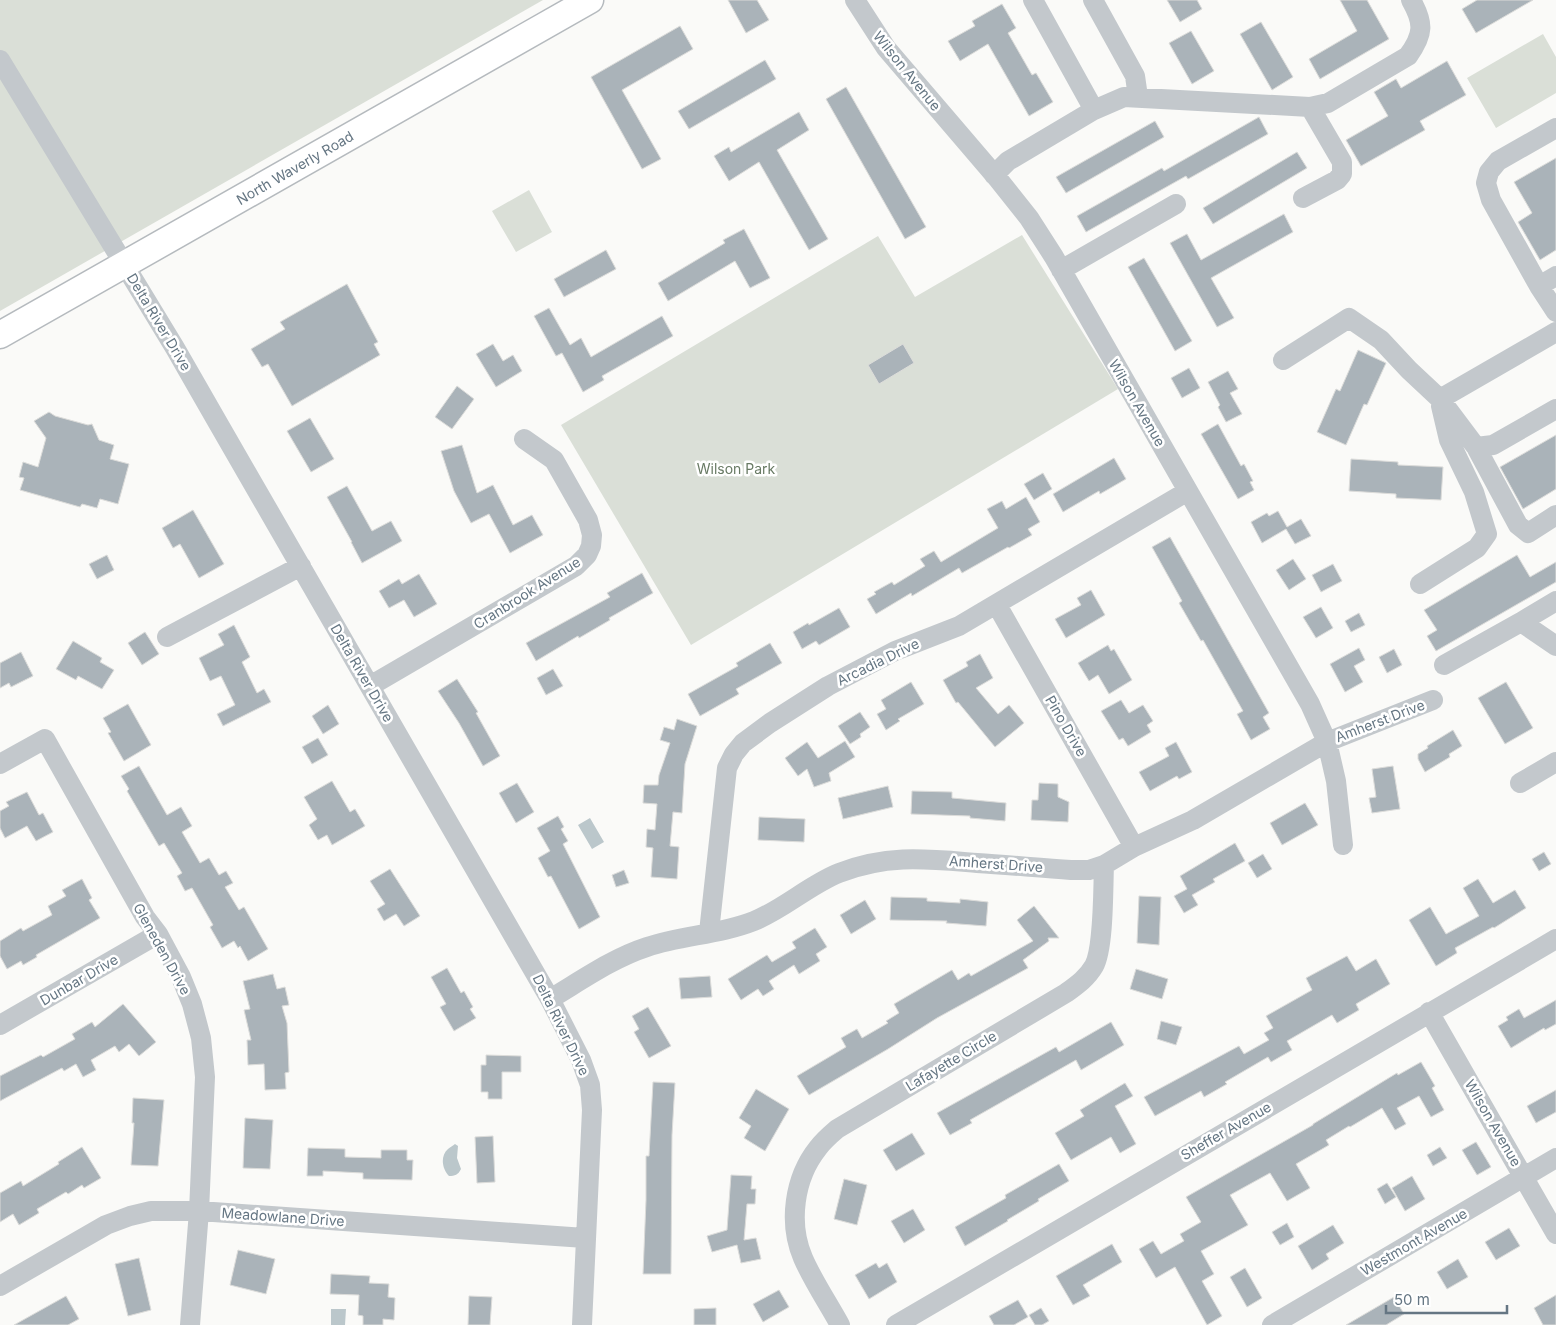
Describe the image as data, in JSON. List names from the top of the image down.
{
  "streets": {
    "main road": ["North Waverly Road"],
    "street": [
      "Wilson Avenue",
      "Delta River Drive",
      "Cranbrook Avenue",
      "Arcadia Drive",
      "Amherst Drive",
      "Pino Drive",
      "Gleneden Drive",
      "Dunbar Drive",
      "Lafayette Circle",
      "Sheffer Avenue",
      "Meadowlane Drive",
      "Westmont Avenue"
    ]
  },
  "crossings": [
    ["Wilson Avenue", "Arcadia Drive"],
    ["Wilson Avenue", "Amherst Drive"],
    ["Wilson Avenue", "Sheffer Avenue"],
    ["Wilson Avenue", "Westmont Avenue"],
    ["North Waverly Road", "Delta River Drive"],
    ["Delta River Drive", "Cranbrook Avenue"],
    ["Delta River Drive", "Amherst Drive"],
    ["Delta River Drive", "Meadowlane Drive"],
    ["Arcadia Drive", "Amherst Drive"],
    ["Arcadia Drive", "Pino Drive"],
    ["Amherst Drive", "Pino Drive"],
    ["Amherst Drive", "Lafayette Circle"],
    ["Gleneden Drive", "Dunbar Drive"],
    ["Gleneden Drive", "Meadowlane Drive"]
  ],
  "parks": ["Wilson Park"],
  "scale_bar": "50 m"
}
